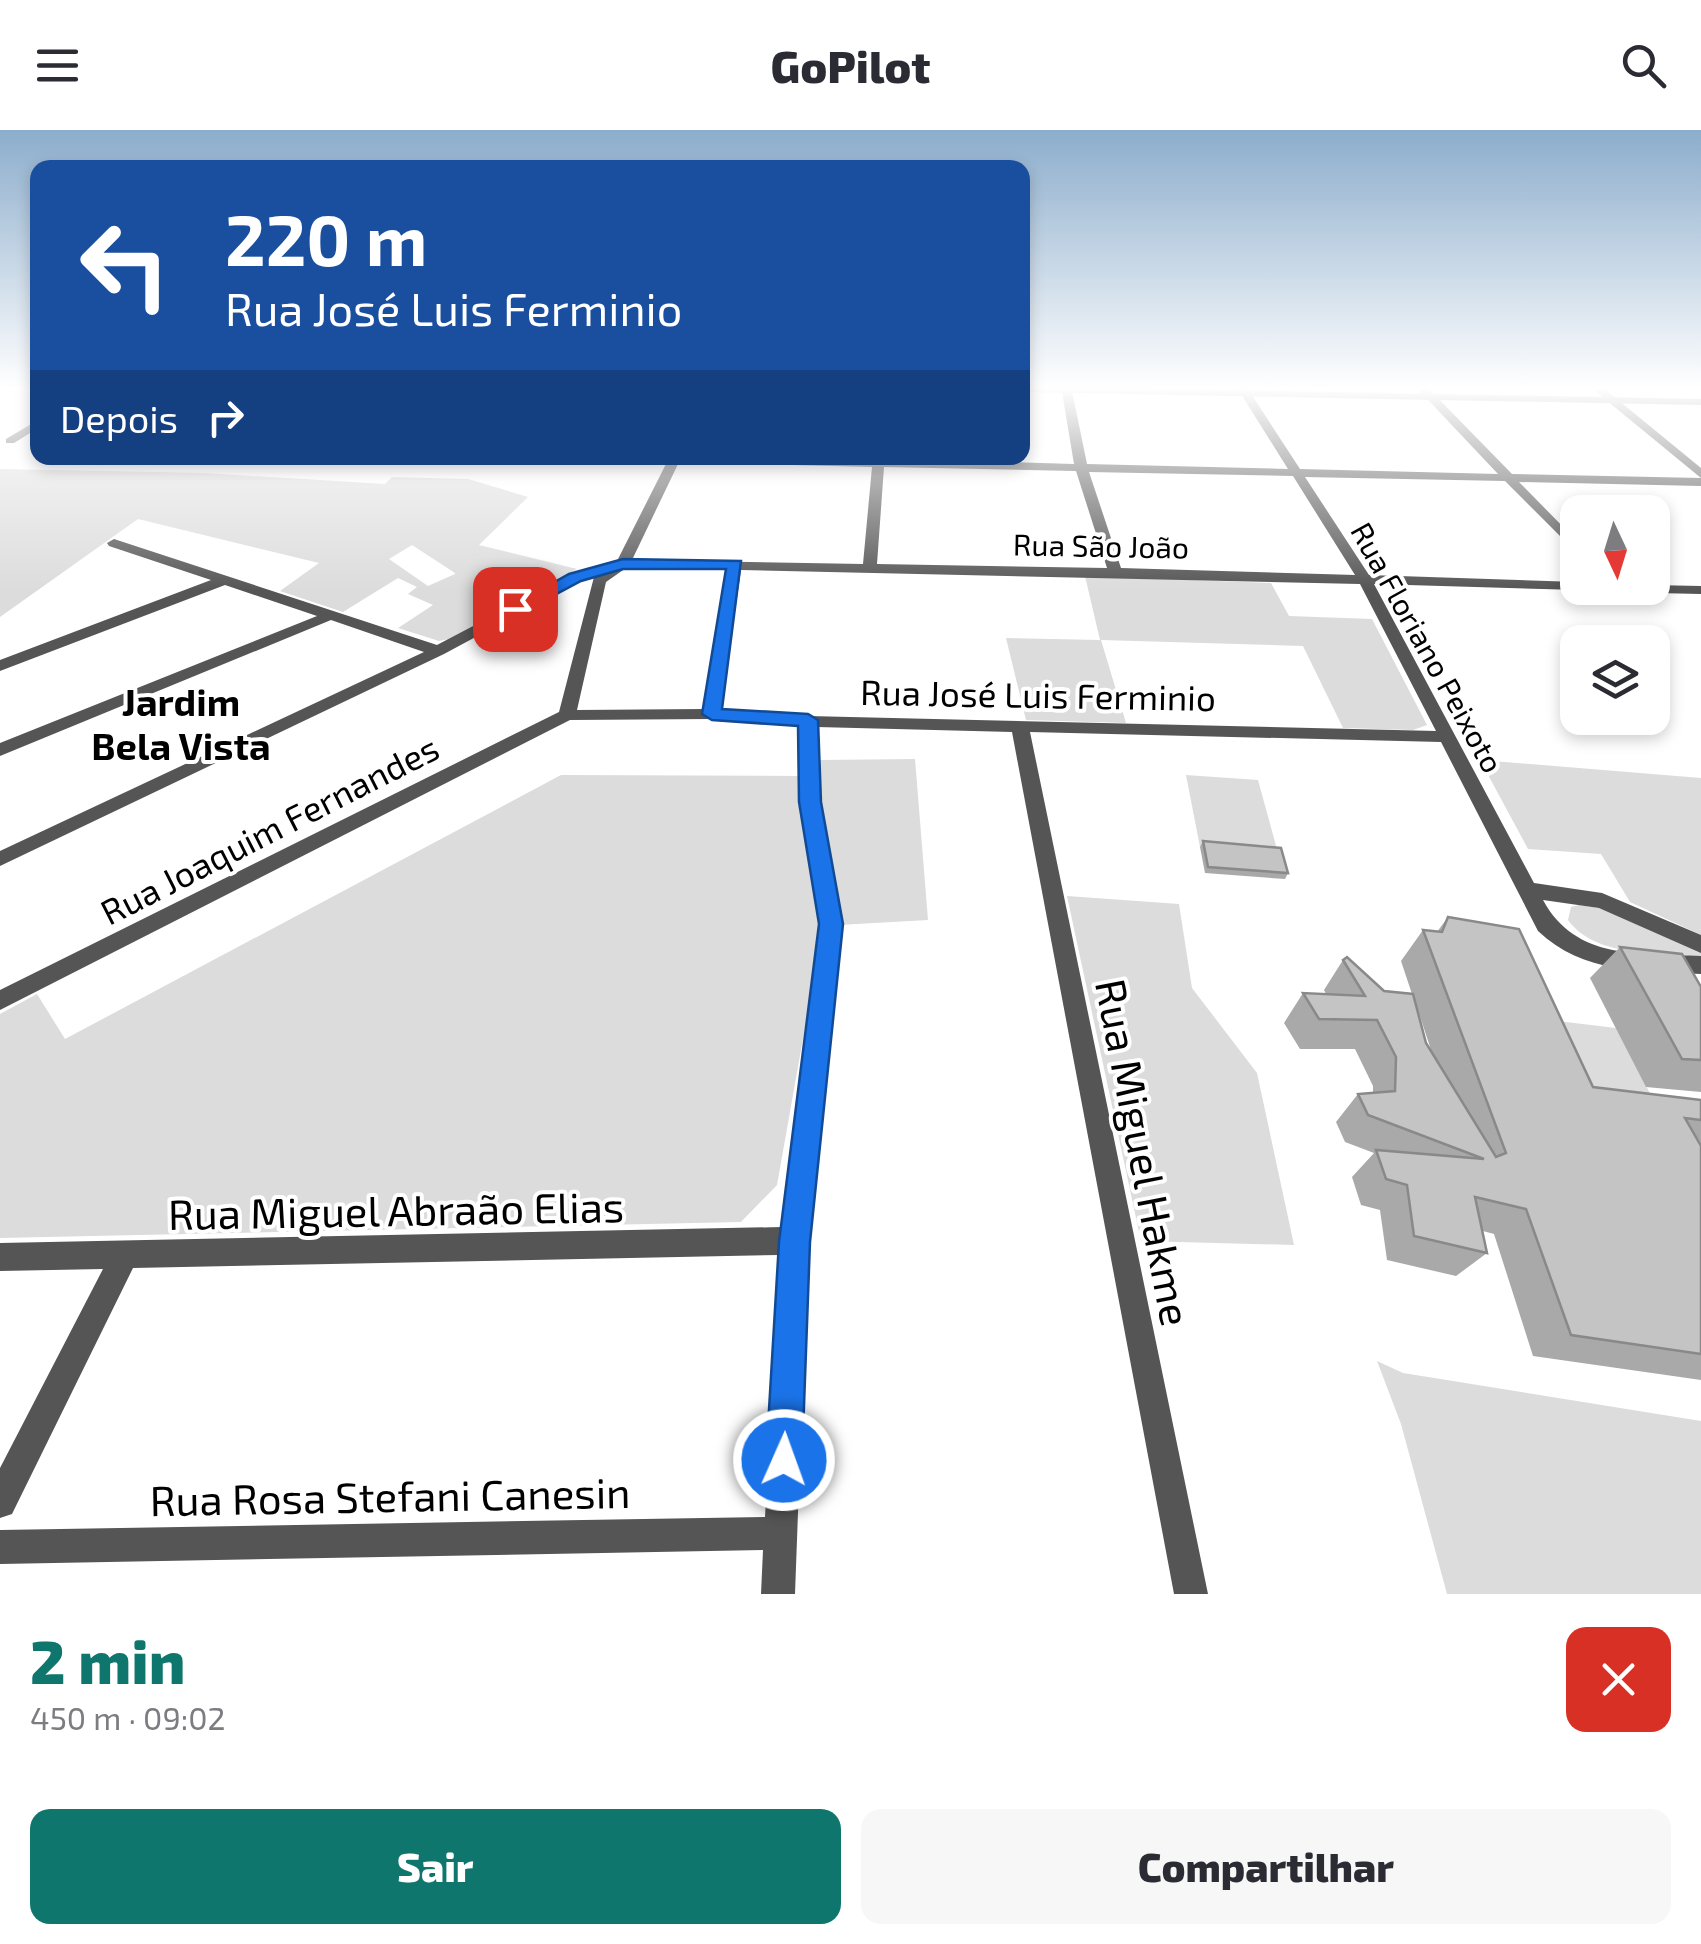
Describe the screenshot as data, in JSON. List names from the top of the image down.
{
  "streets": {
    "street": [
      "Rua São João",
      "Rua Floriano Peixoto",
      "Rua José Luis Ferminio",
      "Rua Joaquim Fernandes",
      "Rua Miguel Hakme",
      "Rua Miguel Abraão Elias",
      "Rua Rosa Stefani Canesin"
    ]
  },
  "crossings": [
    ["Rua São João", "Rua Floriano Peixoto"],
    ["Rua Floriano Peixoto", "Rua José Luis Ferminio"],
    ["Rua José Luis Ferminio", "Rua Joaquim Fernandes"],
    ["Rua José Luis Ferminio", "Rua Miguel Hakme"]
  ],
  "districts": ["Jardim Bela Vista"],
  "north": "bottom",
  "page": {
    "header": "GoPilot",
    "turn": ["220 m", "Rua José Luis Ferminio"],
    "then": "Depois",
    "heading": ["2 min", "450 m · 09:02"],
    "buttons": ["Sair", "Compartilhar"]
  }
}
